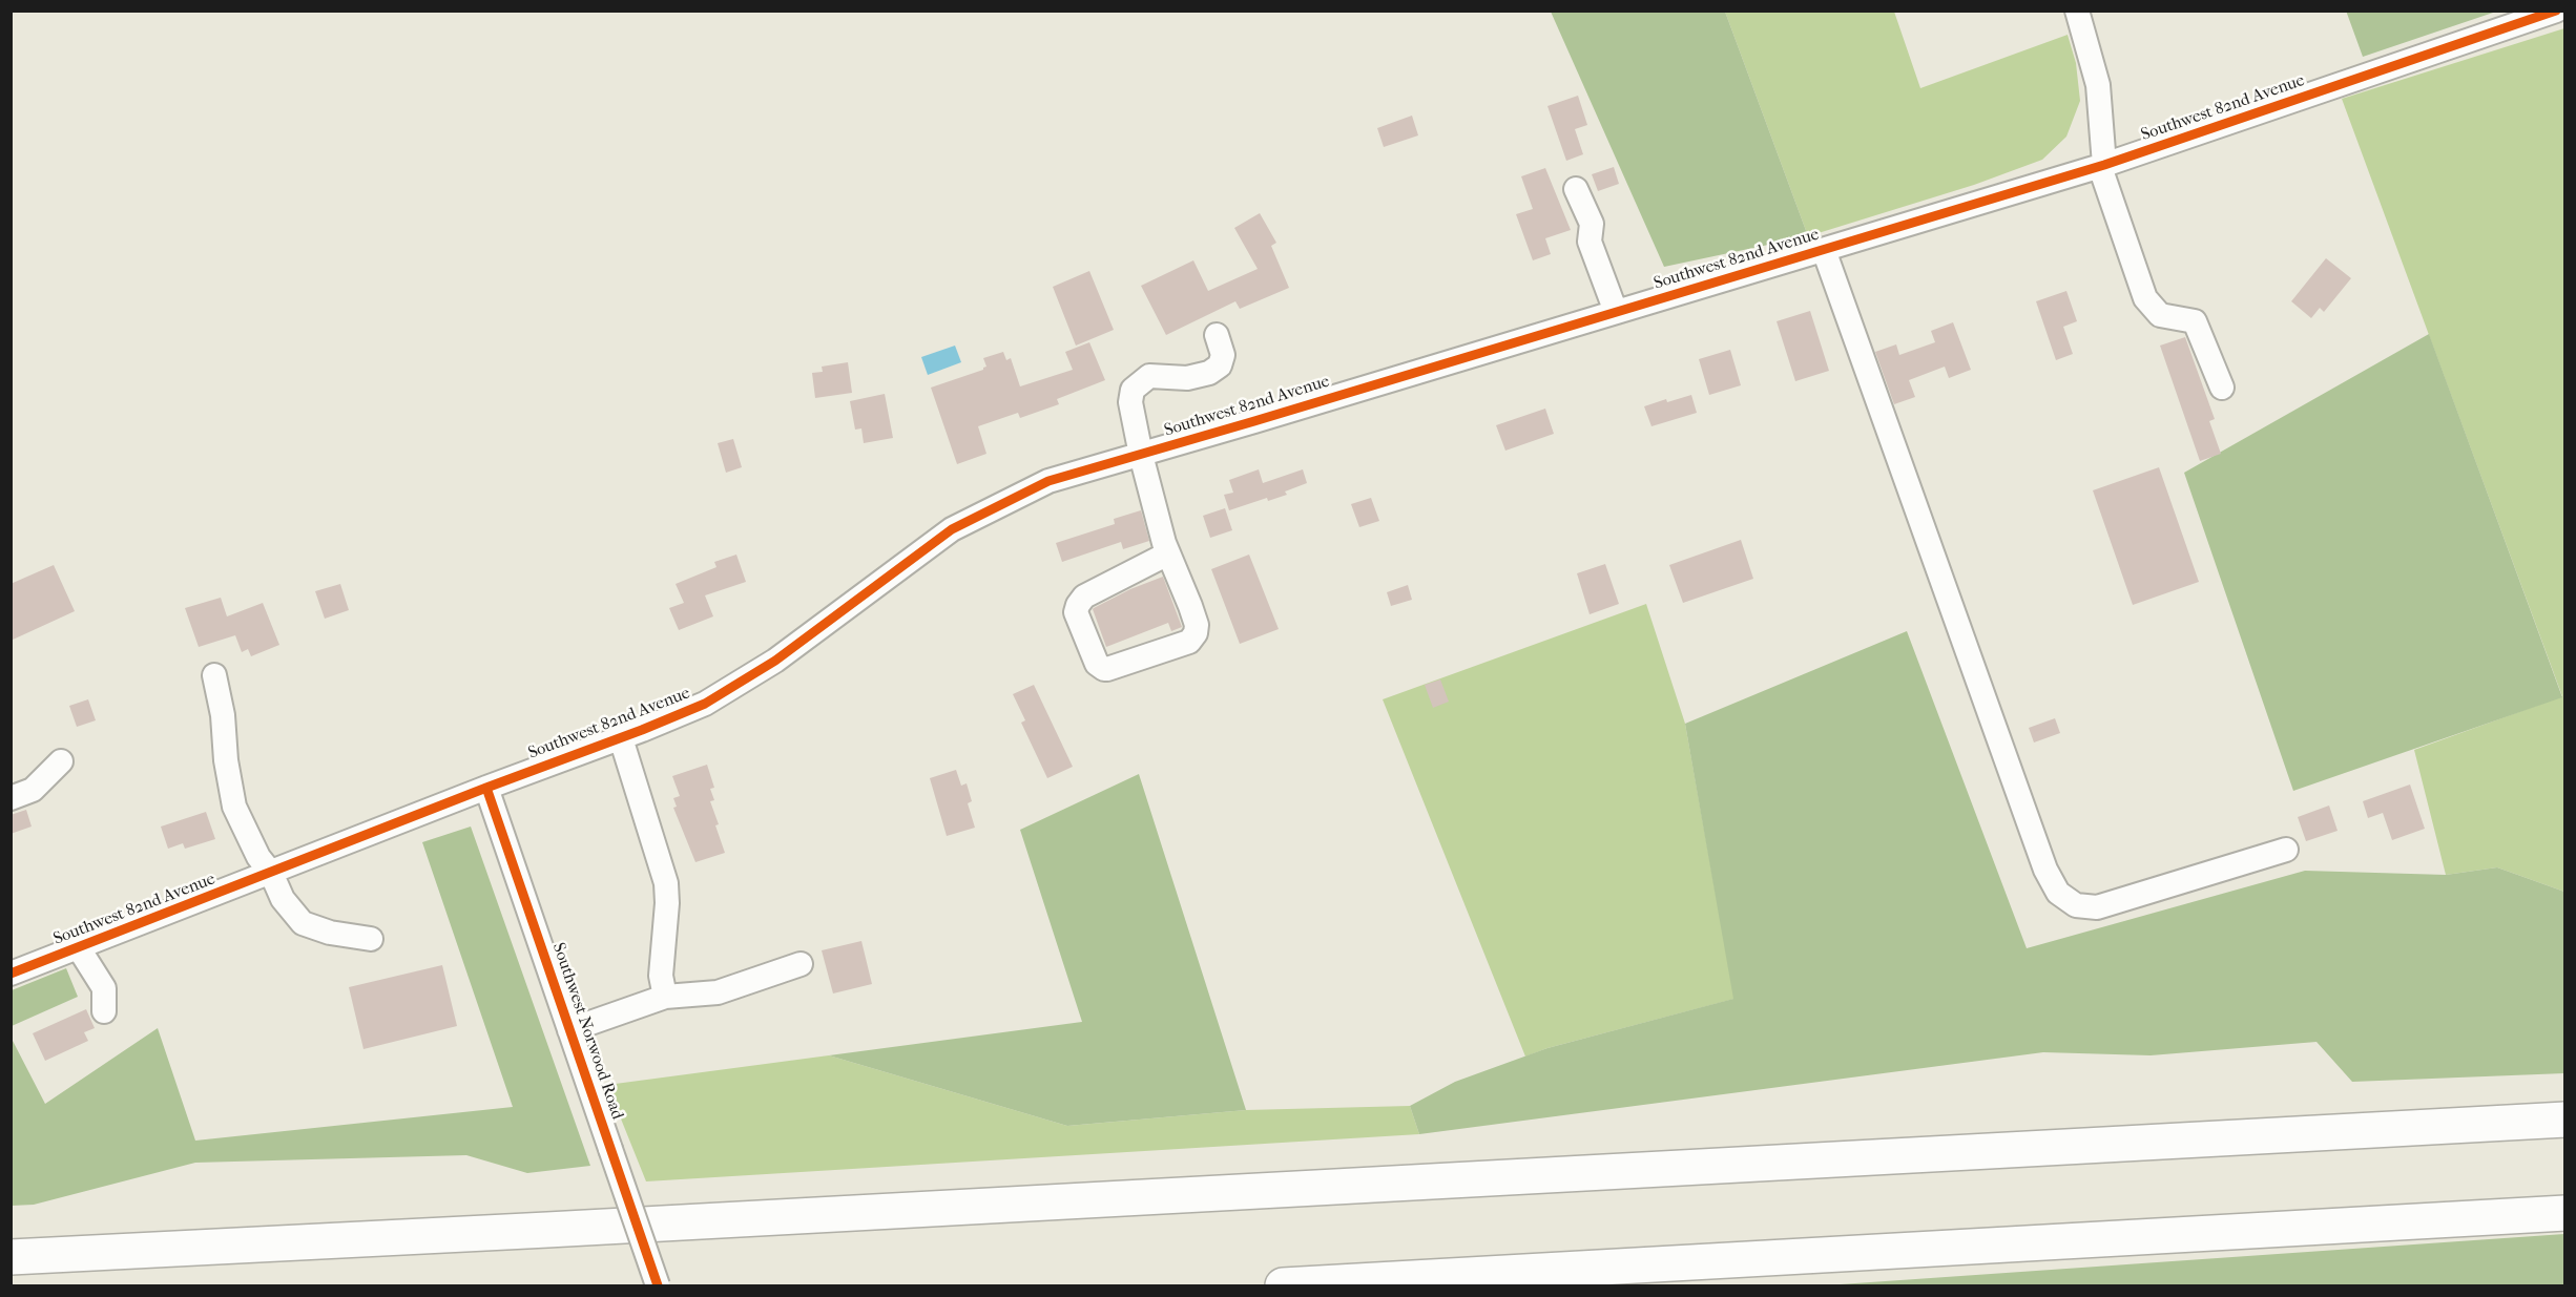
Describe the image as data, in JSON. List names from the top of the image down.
{
  "streets": {
    "street": ["Southwest 82nd Avenue", "Southwest Norwood Road"]
  },
  "crossings": [
    ["Southwest 82nd Avenue", "Southwest Norwood Road"]
  ]
}
